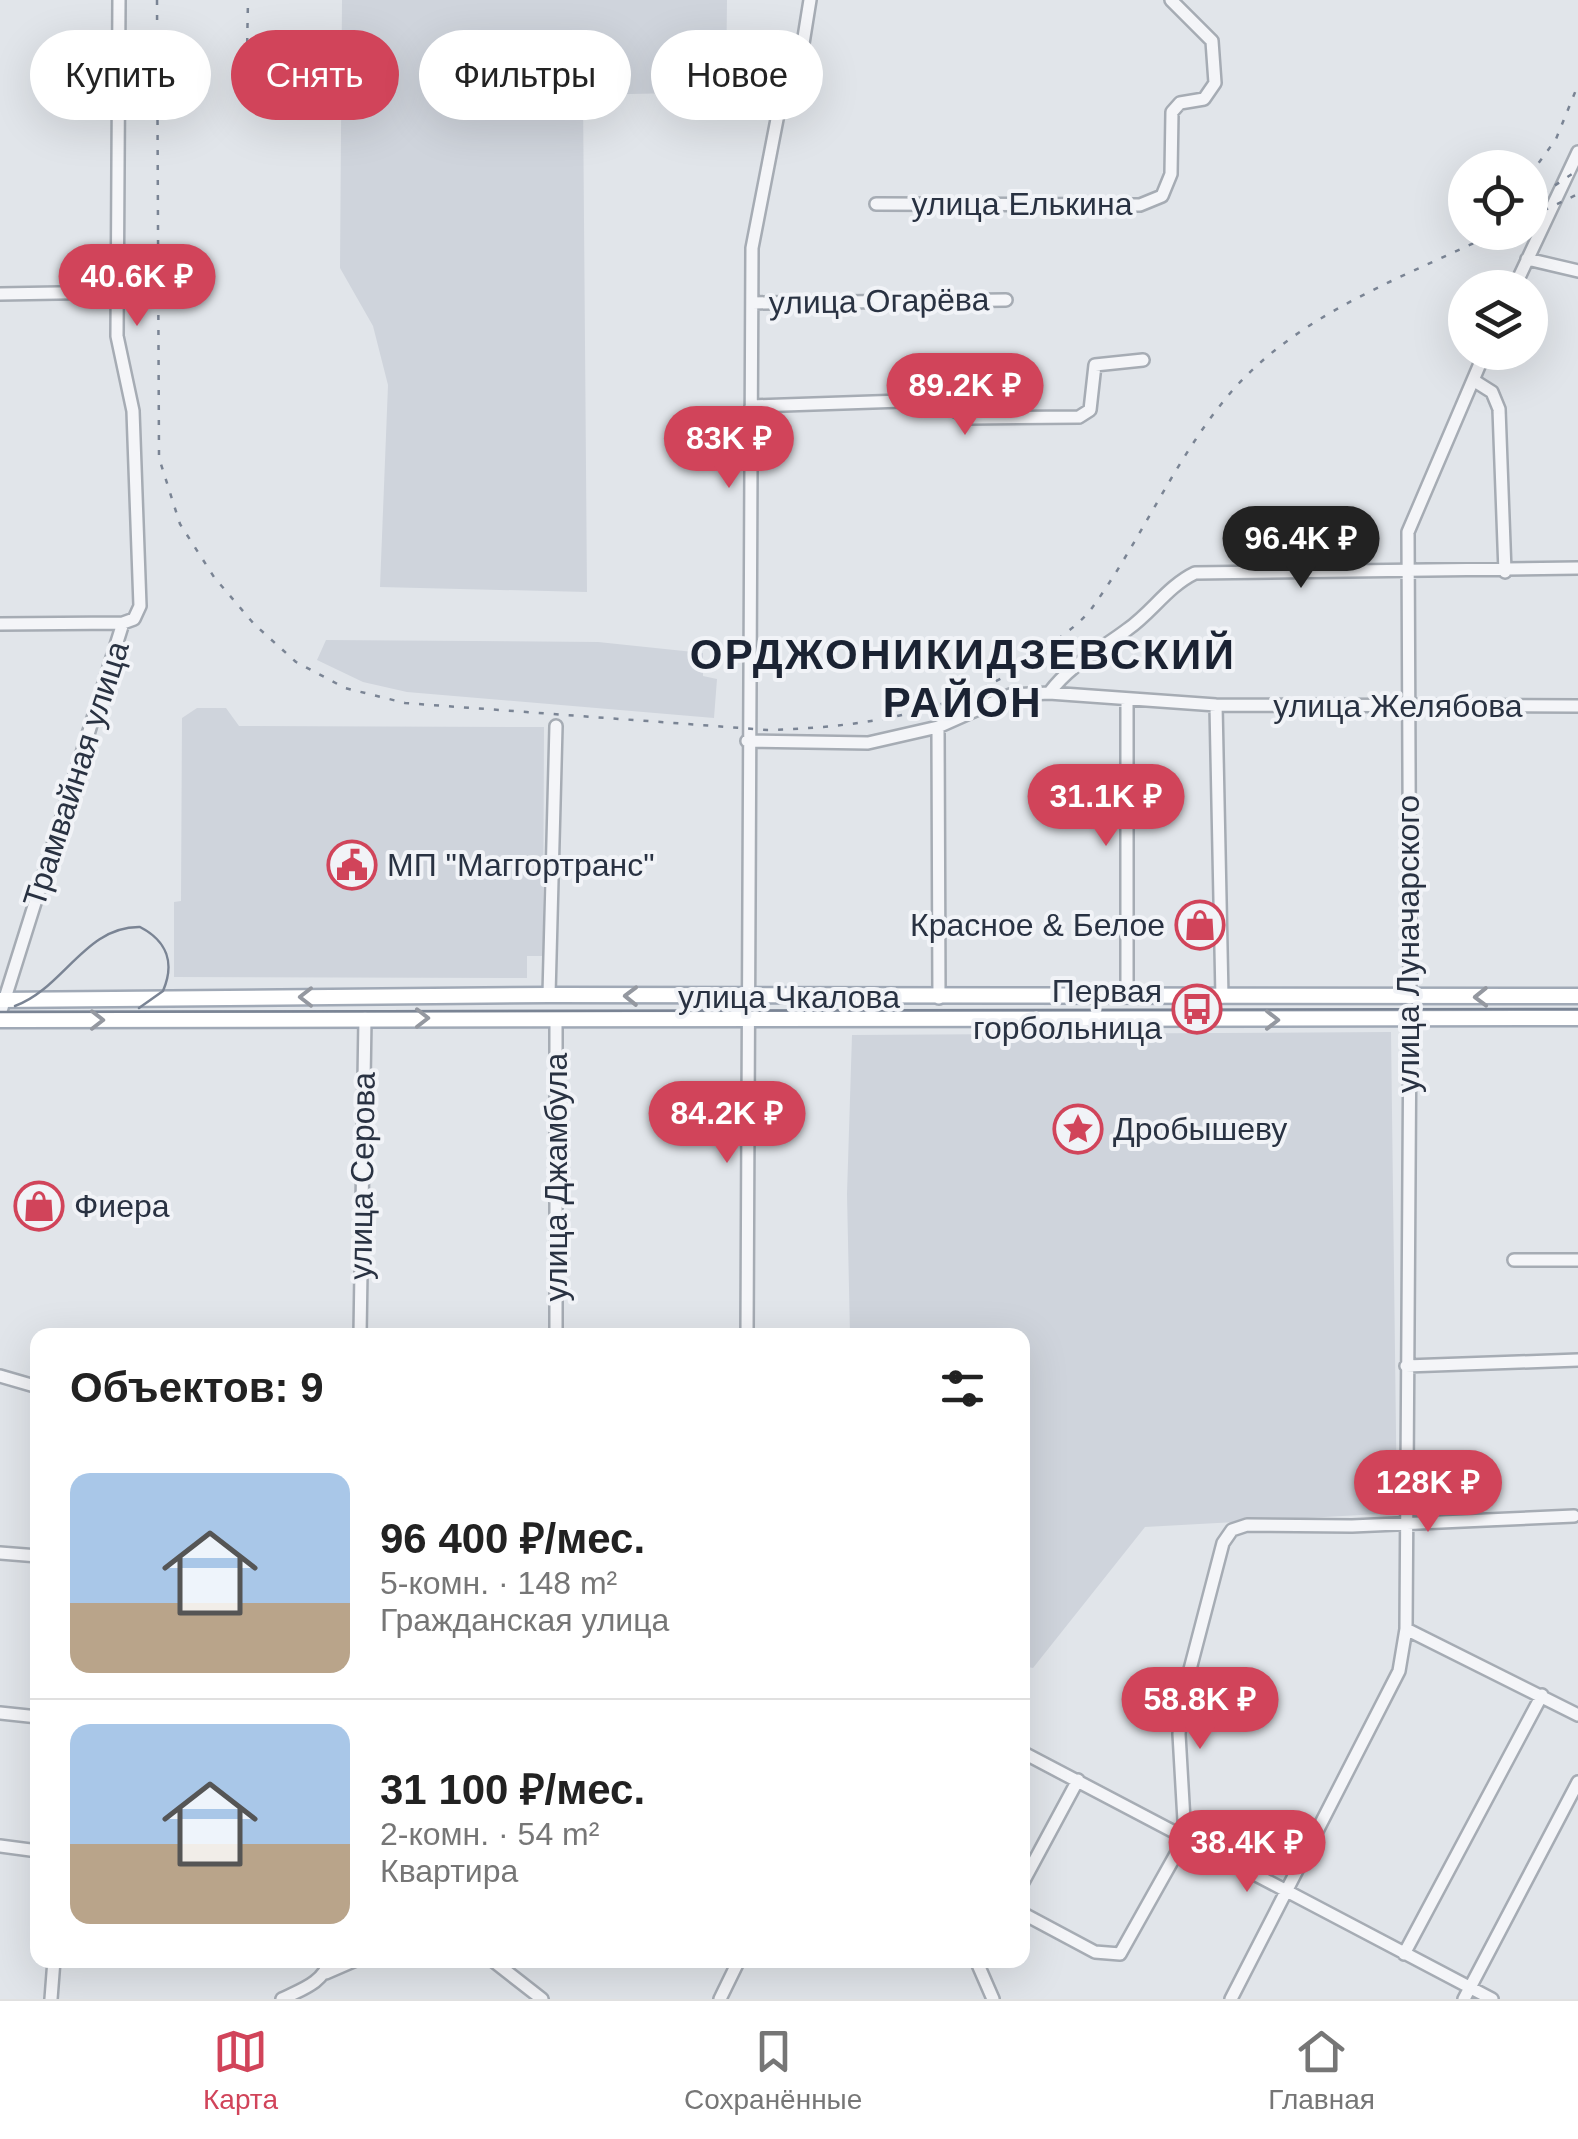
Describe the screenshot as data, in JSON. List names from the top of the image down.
{
  "streets": {
    "main road": ["улица Луначарского", "улица Чкалова"],
    "street": [
      "улица Елькина",
      "улица Огарёва",
      "улица Желябова",
      "Трамвайная улица",
      "улица Серова",
      "улица Джамбула"
    ]
  },
  "crossings": [
    ["улица Желябова", "улица Луначарского"],
    ["Трамвайная улица", "улица Чкалова"],
    ["улица Луначарского", "улица Чкалова"],
    ["улица Чкалова", "улица Серова"],
    ["улица Чкалова", "улица Джамбула"]
  ],
  "districts": ["ОРДЖОНИКИДЗЕВСКИЙ РАЙОН"],
  "places": {
    "public building": ["МП \"Маггортранс\""],
    "shop": ["Красное & Белое", "Фиера"],
    "bus stop": ["Первая горбольница"],
    "place": ["Дробышеву"]
  },
  "page": {
    "chip": [
      "Купить",
      "Снять",
      "Фильтры",
      "Новое"
    ],
    "price": [
      "40.6K ₽",
      "89.2K ₽",
      "83K ₽",
      "96.4K ₽",
      "31.1K ₽",
      "84.2K ₽",
      "128K ₽",
      "58.8K ₽",
      "38.4K ₽"
    ],
    "heading": "Объектов: 9",
    "list": [
      {
        "name": "96 400 ₽/мес.",
        "note": "5-комн. · 148 m² · Гражданская улица"
      },
      {
        "name": "31 100 ₽/мес.",
        "note": "2-комн. · 54 m² · Квартира"
      }
    ],
    "tabs": ["Карта", "Сохранённые", "Главная"]
  }
}
